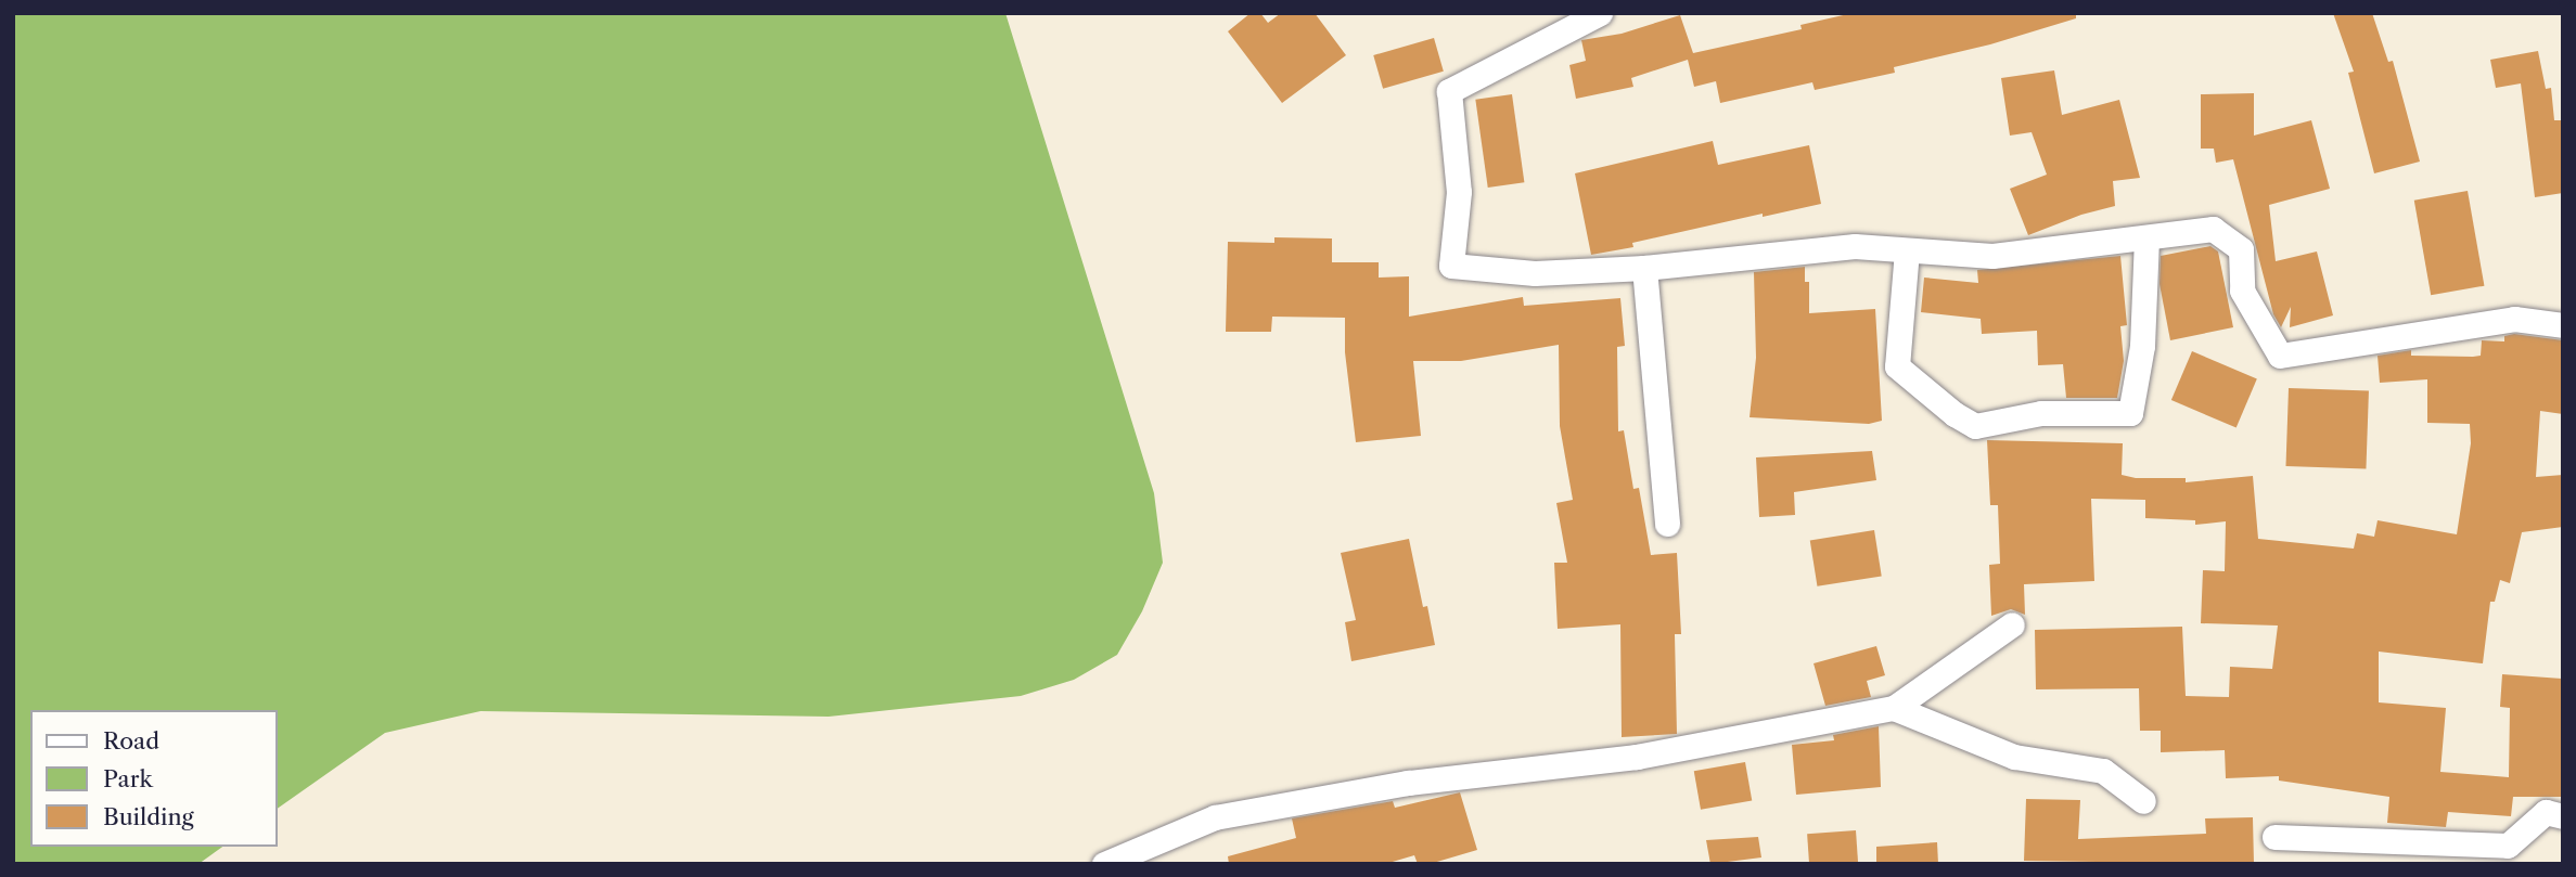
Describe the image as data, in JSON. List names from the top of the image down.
{
  "legend": ["Road", "Park", "Building"]
}
